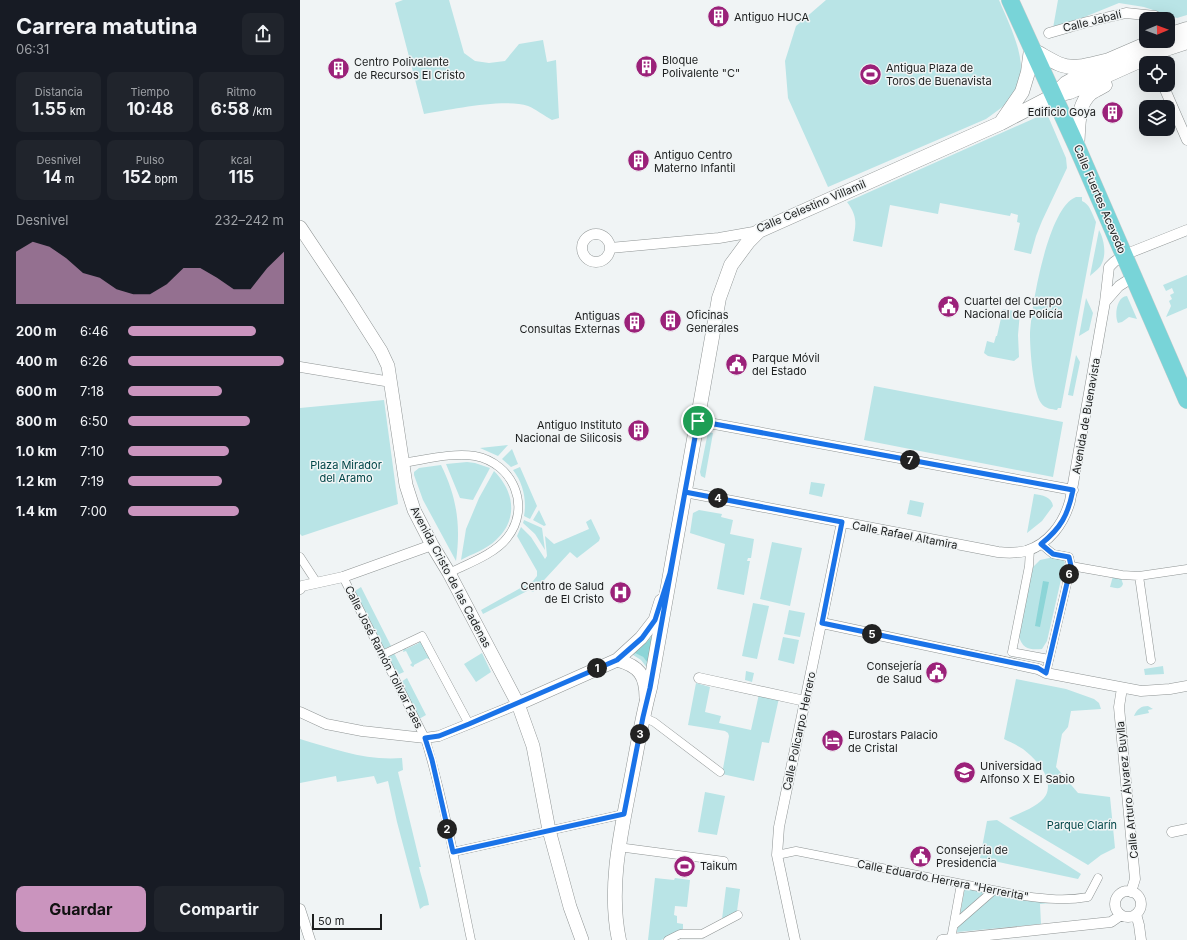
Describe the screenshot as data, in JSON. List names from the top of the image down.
{
  "streets": {
    "highway": ["Calle Fuertes Acevedo"],
    "main road": ["Calle Celestino Villamil"],
    "street": [
      "Calle Jabalí",
      "Avenida de Buenavista",
      "Calle Rafael Altamira",
      "Avenida Cristo de las Cadenas",
      "Calle José Ramón Tolívar Faes",
      "Calle Policarpo Herrero",
      "Calle Arturo Álvarez Buylla",
      "Calle Eduardo Herrera \"Herrerita\""
    ]
  },
  "crossings": [
    ["Calle Fuertes Acevedo", "Calle Celestino Villamil"],
    ["Calle Fuertes Acevedo", "Avenida de Buenavista"],
    ["Avenida de Buenavista", "Calle Rafael Altamira"],
    ["Calle Rafael Altamira", "Calle Policarpo Herrero"],
    ["Calle Policarpo Herrero", "Calle Eduardo Herrera \"Herrerita\""]
  ],
  "parks": ["Plaza Mirador del Aramo", "Parque Clarín"],
  "places": {
    "building": [
      "Antiguo HUCA",
      "Bloque Polivalente \"C\"",
      "Centro Polivalente de Recursos El Cristo",
      "Edificio Goya",
      "Antiguo Centro Materno Infantil",
      "Oficinas Generales",
      "Antiguas Consultas Externas",
      "Antiguo Instituto Nacional de Silicosis"
    ],
    "sports": ["Antigua Plaza de Toros de Buenavista", "Taikum"],
    "public building": [
      "Cuartel del Cuerpo Nacional de Policía",
      "Parque Móvil del Estado",
      "Consejería de Salud",
      "Consejería de Presidencia"
    ],
    "hospital": ["Centro de Salud de El Cristo"],
    "hotel": ["Eurostars Palacio de Cristal"],
    "school or university": ["Universidad Alfonso X El Sabio"]
  },
  "scale_bar": "50 m",
  "north": "right",
  "page": {
    "heading": ["Carrera matutina", "06:31"],
    "stats": [
      ["Distancia", "1.55 km"],
      ["Tiempo", "10:48"],
      ["Ritmo", "6:58 /km"],
      ["Desnivel", "14 m"],
      ["Pulso", "152 bpm"],
      ["kcal", "115"]
    ],
    "chart": ["Desnivel", "232–242 m"],
    "list": [
      {
        "name": "200 m",
        "note": "6:46"
      },
      {
        "name": "400 m",
        "note": "6:26"
      },
      {
        "name": "600 m",
        "note": "7:18"
      },
      {
        "name": "800 m",
        "note": "6:50"
      },
      {
        "name": "1.0 km",
        "note": "7:10"
      },
      {
        "name": "1.2 km",
        "note": "7:19"
      },
      {
        "name": "1.4 km",
        "note": "7:00"
      }
    ],
    "pins": [
      "7",
      "4",
      "6",
      "5",
      "1",
      "3",
      "2"
    ],
    "buttons": ["Guardar", "Compartir"],
    "scale": "50 m"
  }
}
